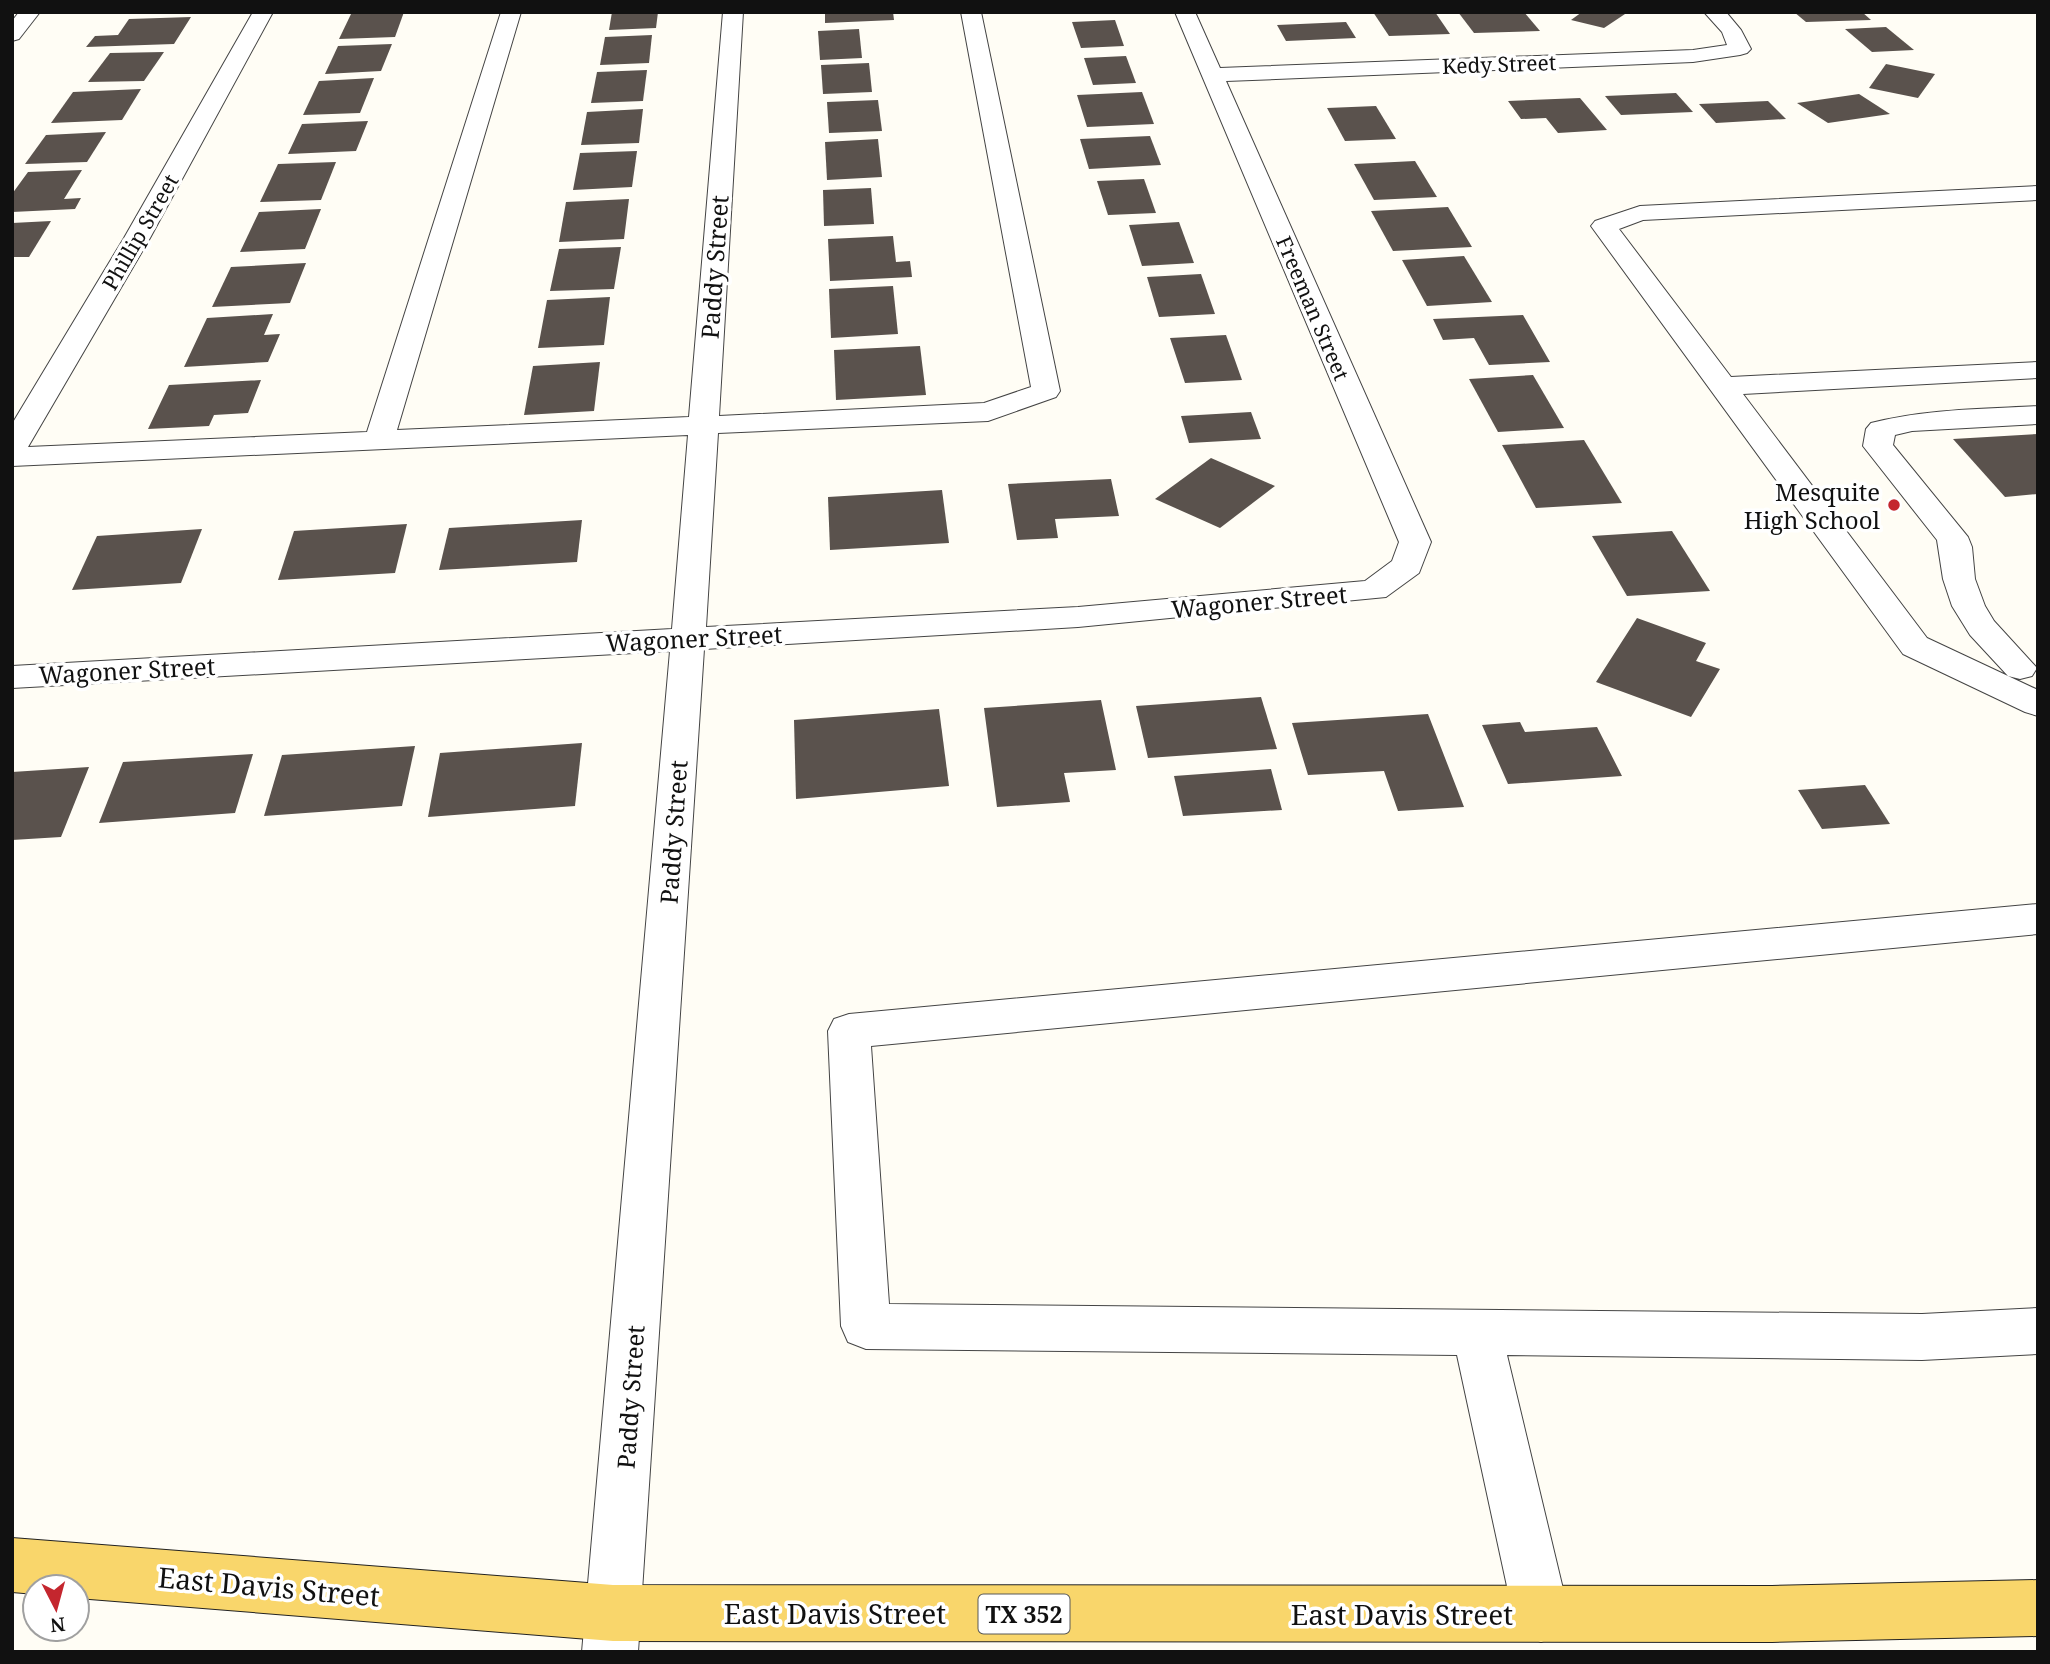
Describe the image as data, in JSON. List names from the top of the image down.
{
  "streets": {
    "main road": ["East Davis Street", "TX 352"],
    "street": [
      "Kedy Street",
      "Phillip Street",
      "Paddy Street",
      "Freeman Street",
      "Wagoner Street"
    ]
  },
  "crossings": [
    ["Kedy Street", "Freeman Street"],
    ["Paddy Street", "Wagoner Street"],
    ["Paddy Street", "East Davis Street"],
    ["Freeman Street", "Wagoner Street"]
  ],
  "places": ["Mesquite High School"],
  "north": "bottom"
}
